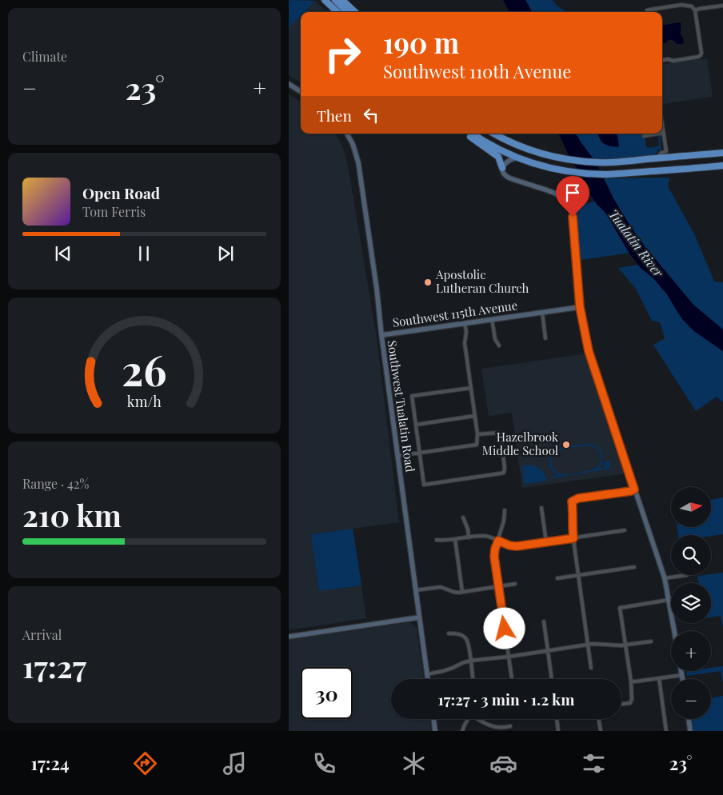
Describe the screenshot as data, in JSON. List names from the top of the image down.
{
  "streets": {
    "street": ["Southwest 115th Avenue", "Southwest Tualatin Road"]
  },
  "crossings": [
    ["Southwest 115th Avenue", "Southwest Tualatin Road"]
  ],
  "water": ["Tualatin River"],
  "places": ["Apostolic Lutheran Church", "Hazelbrook Middle School"],
  "north": "right",
  "page": {
    "tile": [
      "Climate",
      ["Range · 42%", "210 km"],
      ["Arrival", "17:27"]
    ],
    "turn": ["190 m", "Southwest 110th Avenue"],
    "heat": ["−", "23°", "+"],
    "then": "Then",
    "song": ["Open Road", "Tom Ferris"],
    "map_buttons": ["+", "−"],
    "limit": "30",
    "trip": "17:27 · 3 min · 1.2 km",
    "tabs": ["17:24", "23°"],
    "gauge": ["26", "km/h"]
  }
}
